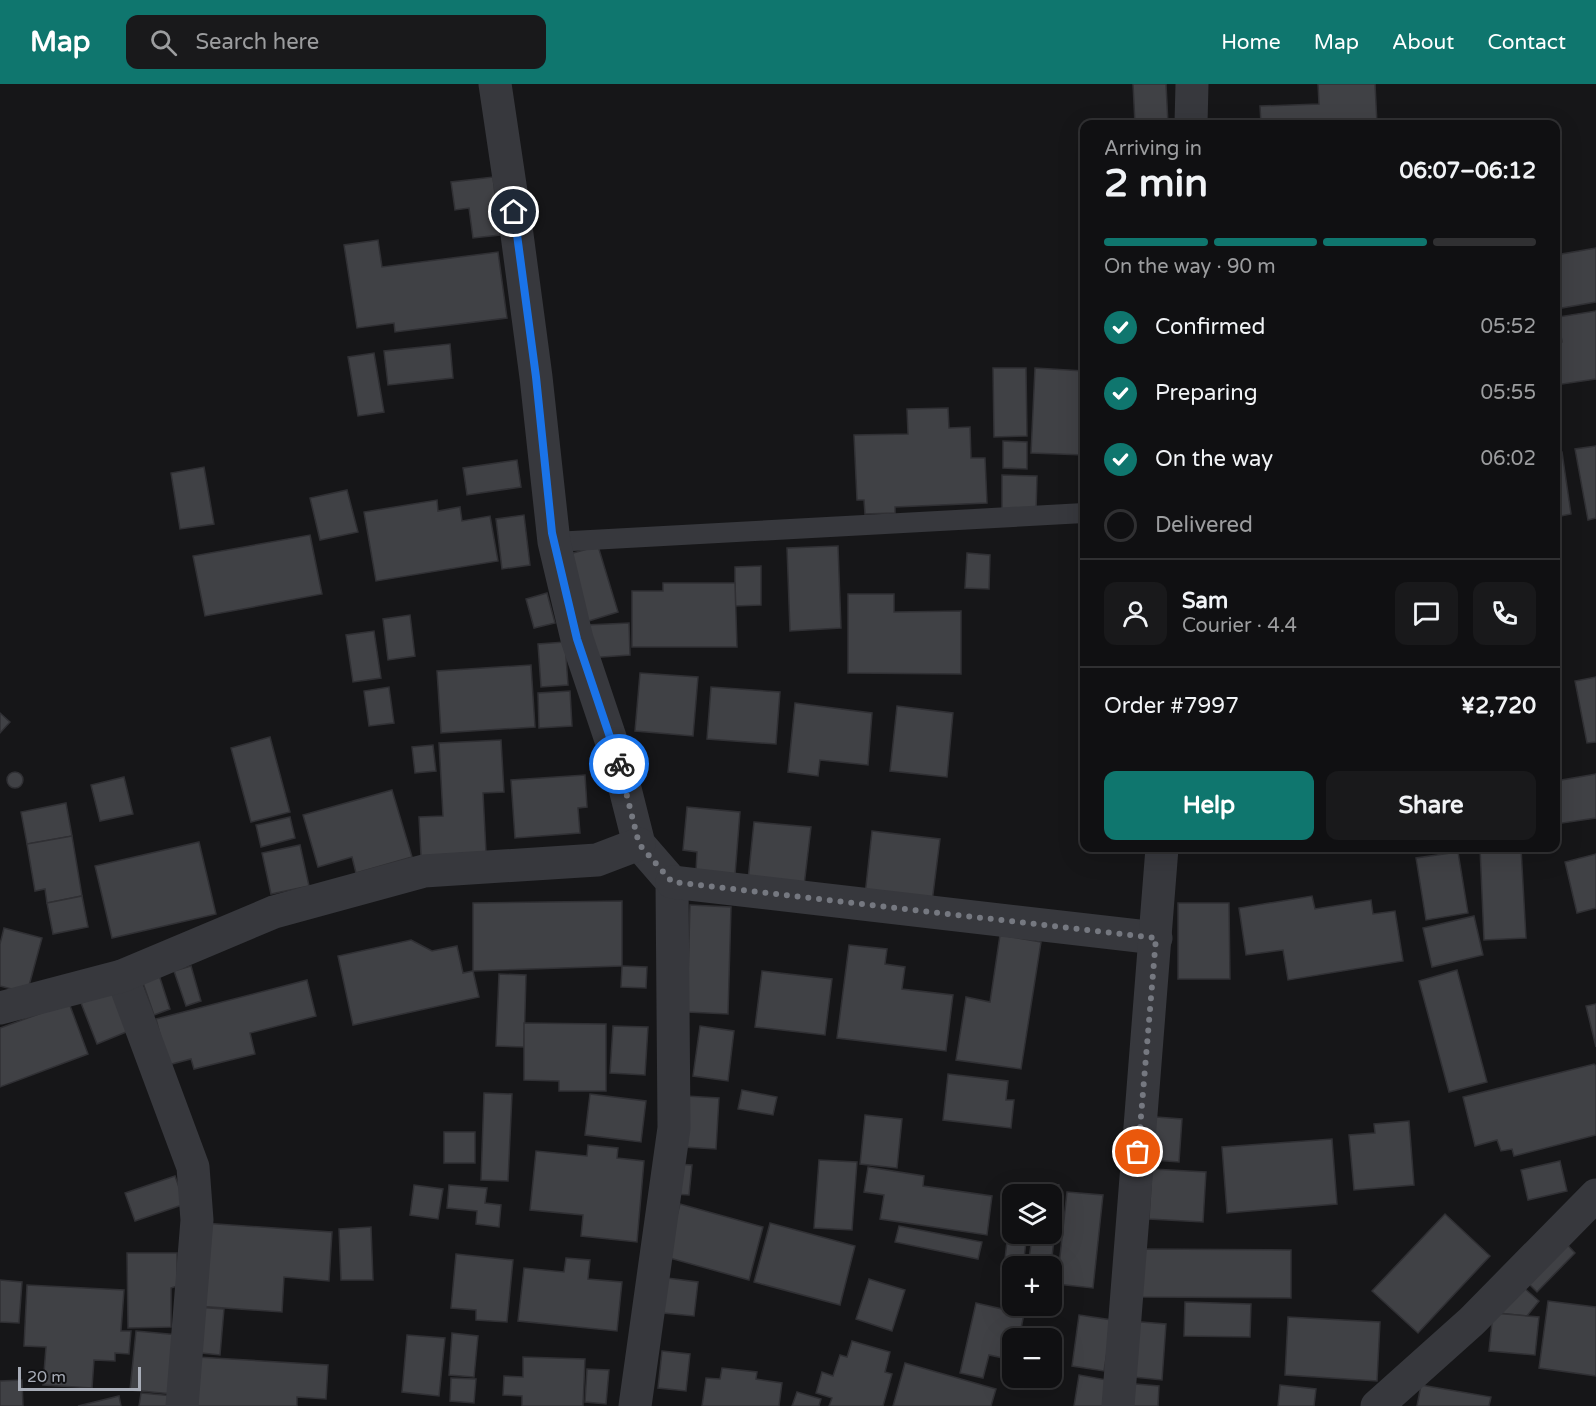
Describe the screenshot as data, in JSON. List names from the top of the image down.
{
  "scale_bar": "20 m",
  "page": {
    "header": "Map",
    "search": "Search here",
    "nav": [
      "Home",
      "Map",
      "About",
      "Contact"
    ],
    "heading": ["2 min", "Arriving in", "06:07–06:12"],
    "panel": [
      "Sam",
      "Courier · 4.4",
      "Order #7997",
      "¥2,720"
    ],
    "bar": "On the way · 90 m",
    "list": [
      ["Confirmed", "05:52"],
      ["Preparing", "05:55"],
      ["On the way", "06:02"],
      "Delivered"
    ],
    "buttons": ["Help", "Share"],
    "map_buttons": ["+", "−"],
    "scale": "20 m"
  }
}
